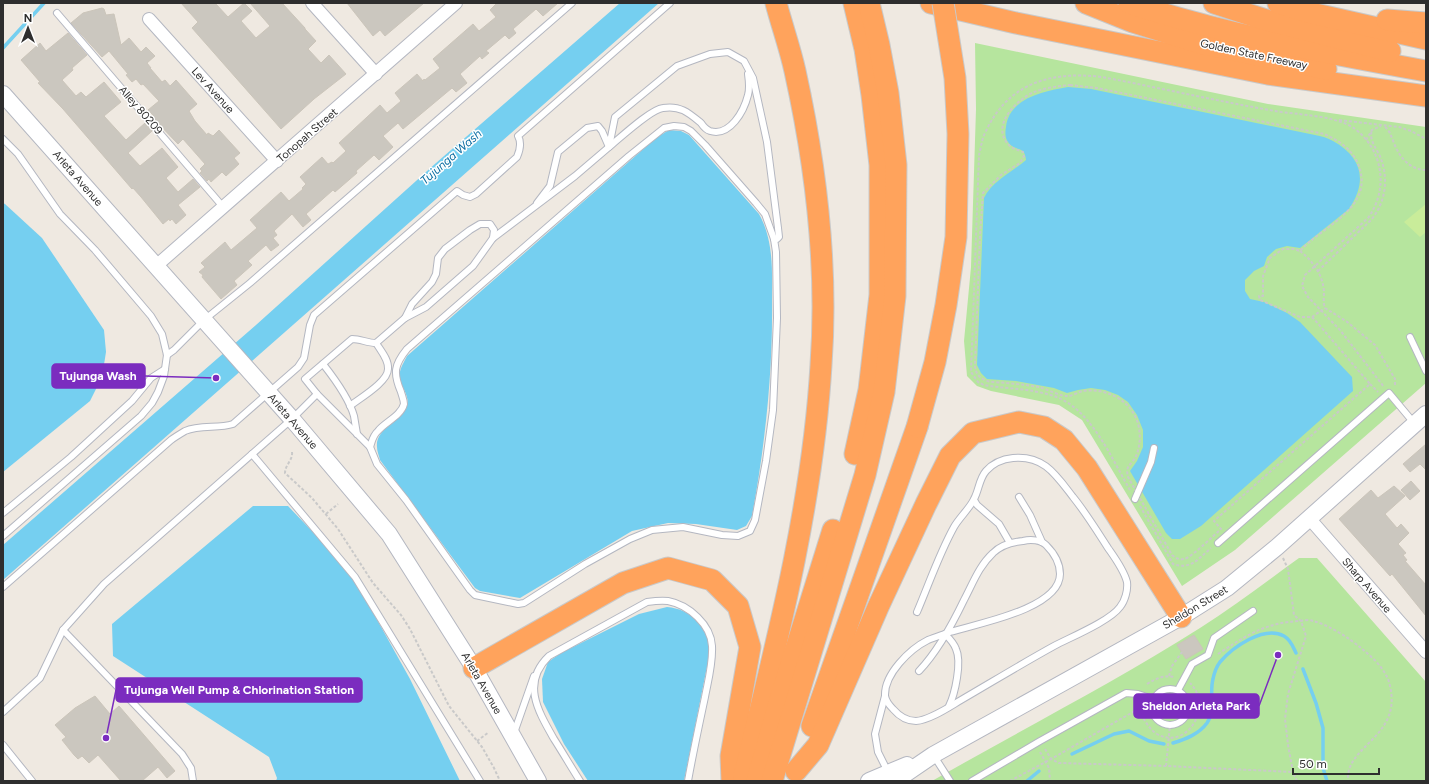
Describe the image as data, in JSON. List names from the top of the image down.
{
  "streets": {
    "highway": ["Golden State Freeway"],
    "main road": ["Arleta Avenue", "Sheldon Street"],
    "street": ["Lev Avenue", "Tonopah Street", "Sharp Avenue"],
    "lane": ["Alley 80209"]
  },
  "crossings": [
    ["Lev Avenue", "Tonopah Street"],
    ["Alley 80209", "Tonopah Street"],
    ["Tonopah Street", "Arleta Avenue"],
    ["Sharp Avenue", "Sheldon Street"]
  ],
  "water": ["Tujunga Wash"],
  "places": ["Tujunga Wash", "Sheldon Arleta Park", "Tujunga Well Pump & Chlorination Station"],
  "scale_bar": "50 m",
  "north": "top"
}
